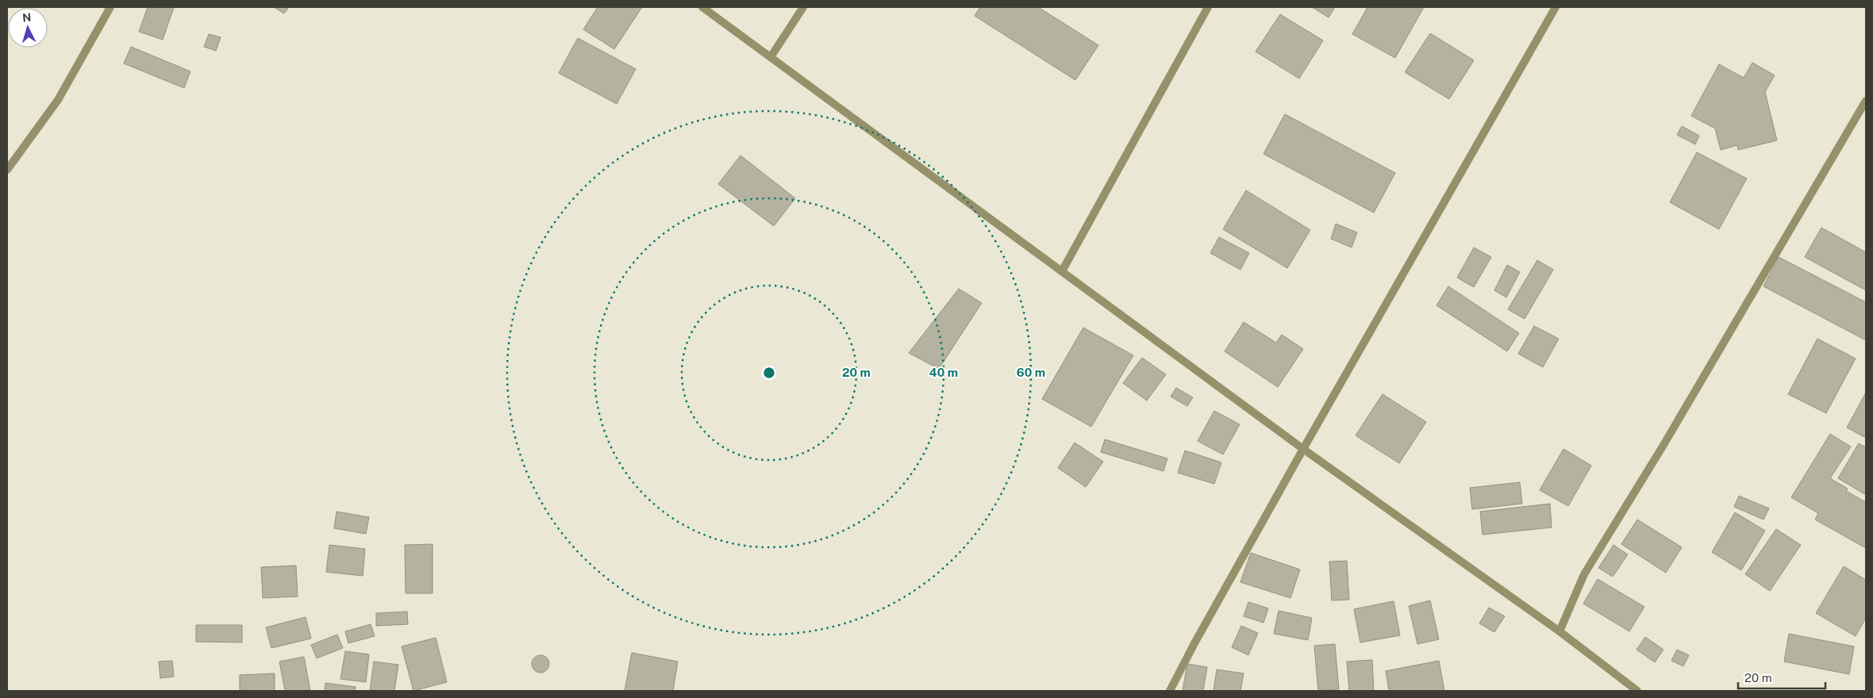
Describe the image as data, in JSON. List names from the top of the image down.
{
  "scale_bar": "20 m",
  "north": "top",
  "rings": ["20 m", "40 m", "60 m"]
}
